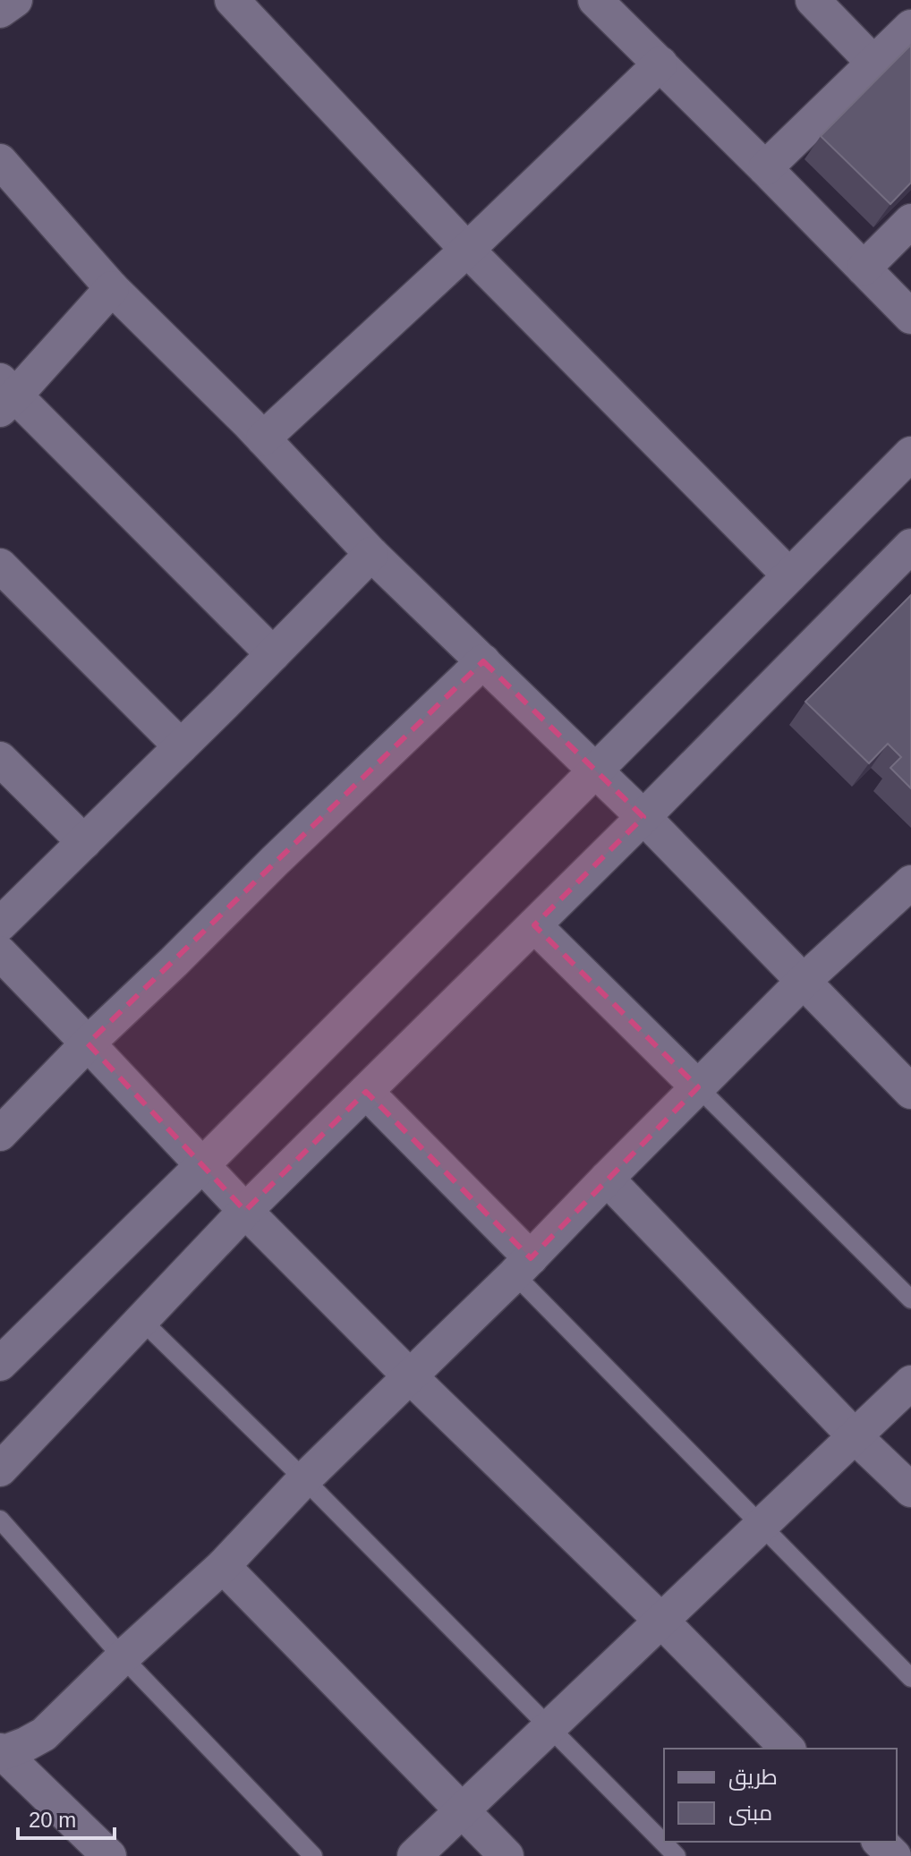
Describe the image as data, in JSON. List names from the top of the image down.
{
  "legend": ["طريق", "مبنى"],
  "scale_bar": "20 m"
}
